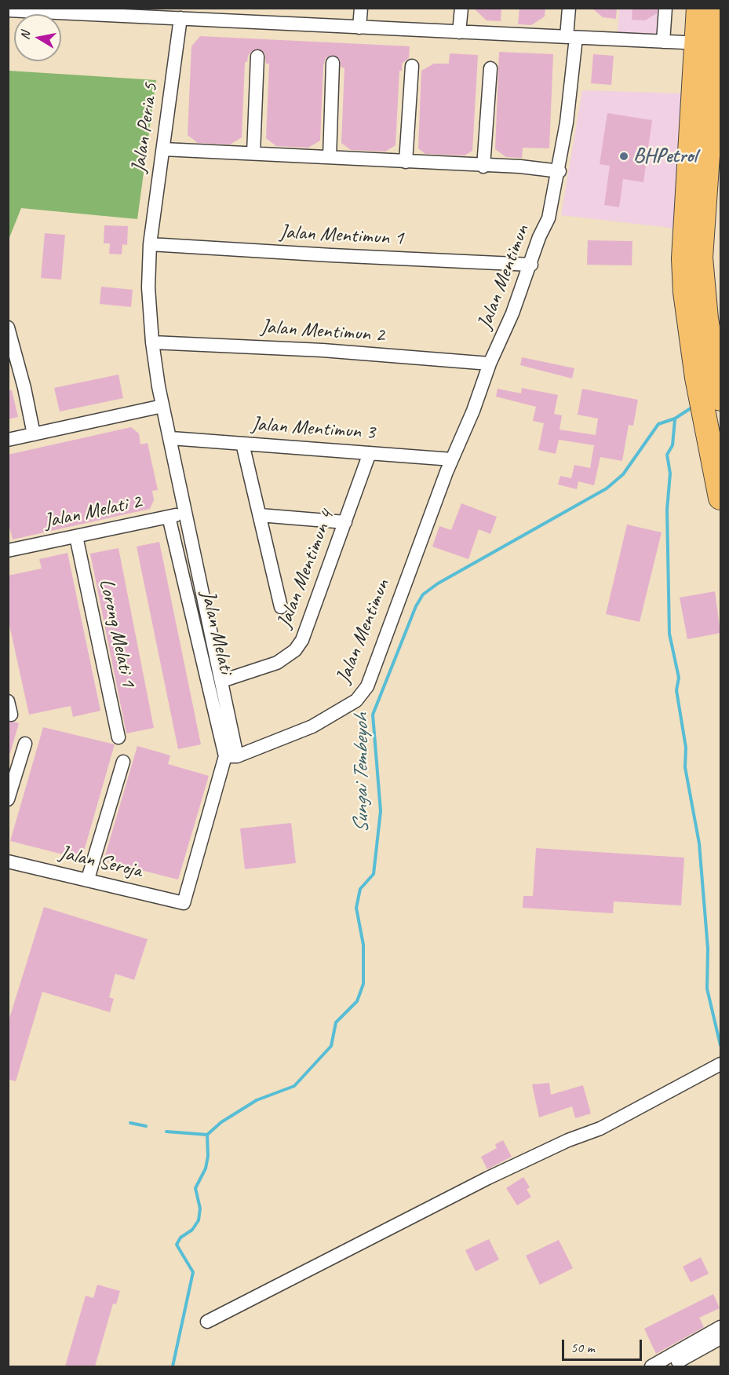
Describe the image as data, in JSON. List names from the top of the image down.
{
  "streets": {
    "street": [
      "Jalan Peria 5",
      "Jalan Mentimun 1",
      "Jalan Mentimun",
      "Jalan Mentimun 2",
      "Jalan Mentimun 3",
      "Jalan Melati 2",
      "Jalan Mentimun 4",
      "Jalan Melati",
      "Lorong Melati 1",
      "Jalan Seroja"
    ]
  },
  "crossings": [
    ["Jalan Peria 5", "Jalan Mentimun 1"],
    ["Jalan Mentimun 1", "Jalan Mentimun"],
    ["Jalan Mentimun", "Jalan Mentimun 2"],
    ["Jalan Mentimun", "Jalan Mentimun 3"],
    ["Jalan Mentimun", "Jalan Melati"],
    ["Jalan Mentimun 3", "Jalan Mentimun 4"],
    ["Jalan Melati 2", "Jalan Melati"],
    ["Jalan Melati 2", "Lorong Melati 1"],
    ["Jalan Melati", "Jalan Seroja"]
  ],
  "water": ["Sungai Tembeyoh"],
  "places": ["BHPetrol"],
  "scale_bar": "50 m",
  "north": "left"
}
